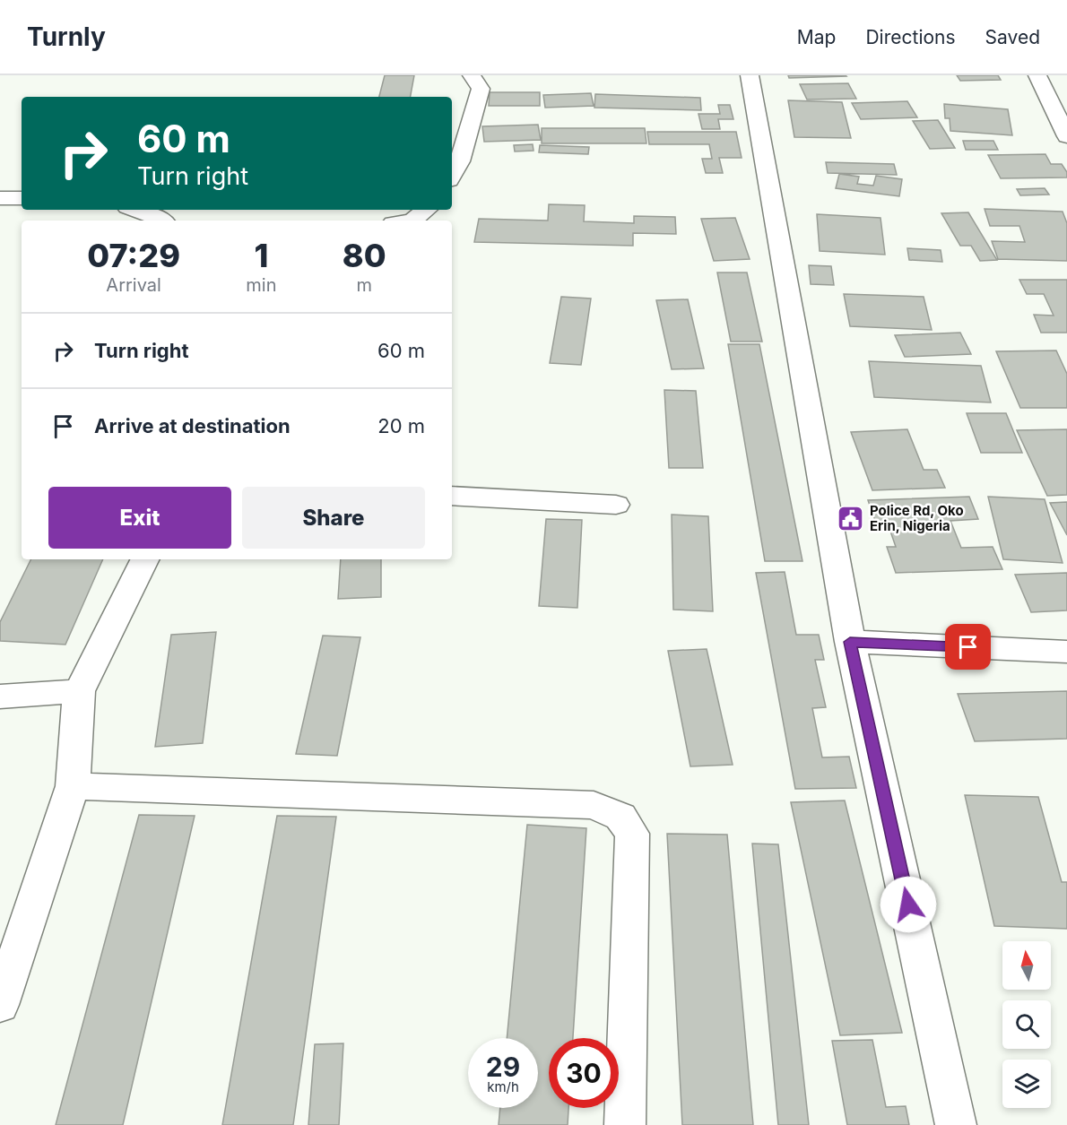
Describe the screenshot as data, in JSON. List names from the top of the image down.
{
  "places": {
    "public building": ["Police Rd, Oko Erin, Nigeria"]
  },
  "north": "top",
  "page": {
    "header": "Turnly",
    "nav": ["Map", "Directions", "Saved"],
    "turn": ["60 m", "Turn right"],
    "eta": [
      "07:29",
      "Arrival",
      "1",
      "min",
      "80",
      "m"
    ],
    "list": [
      {
        "name": "Turn right",
        "value": "60 m"
      },
      {
        "name": "Arrive at destination",
        "value": "20 m"
      }
    ],
    "buttons": ["Exit", "Share"],
    "speed": "29 km/h",
    "limit": "30"
  }
}
